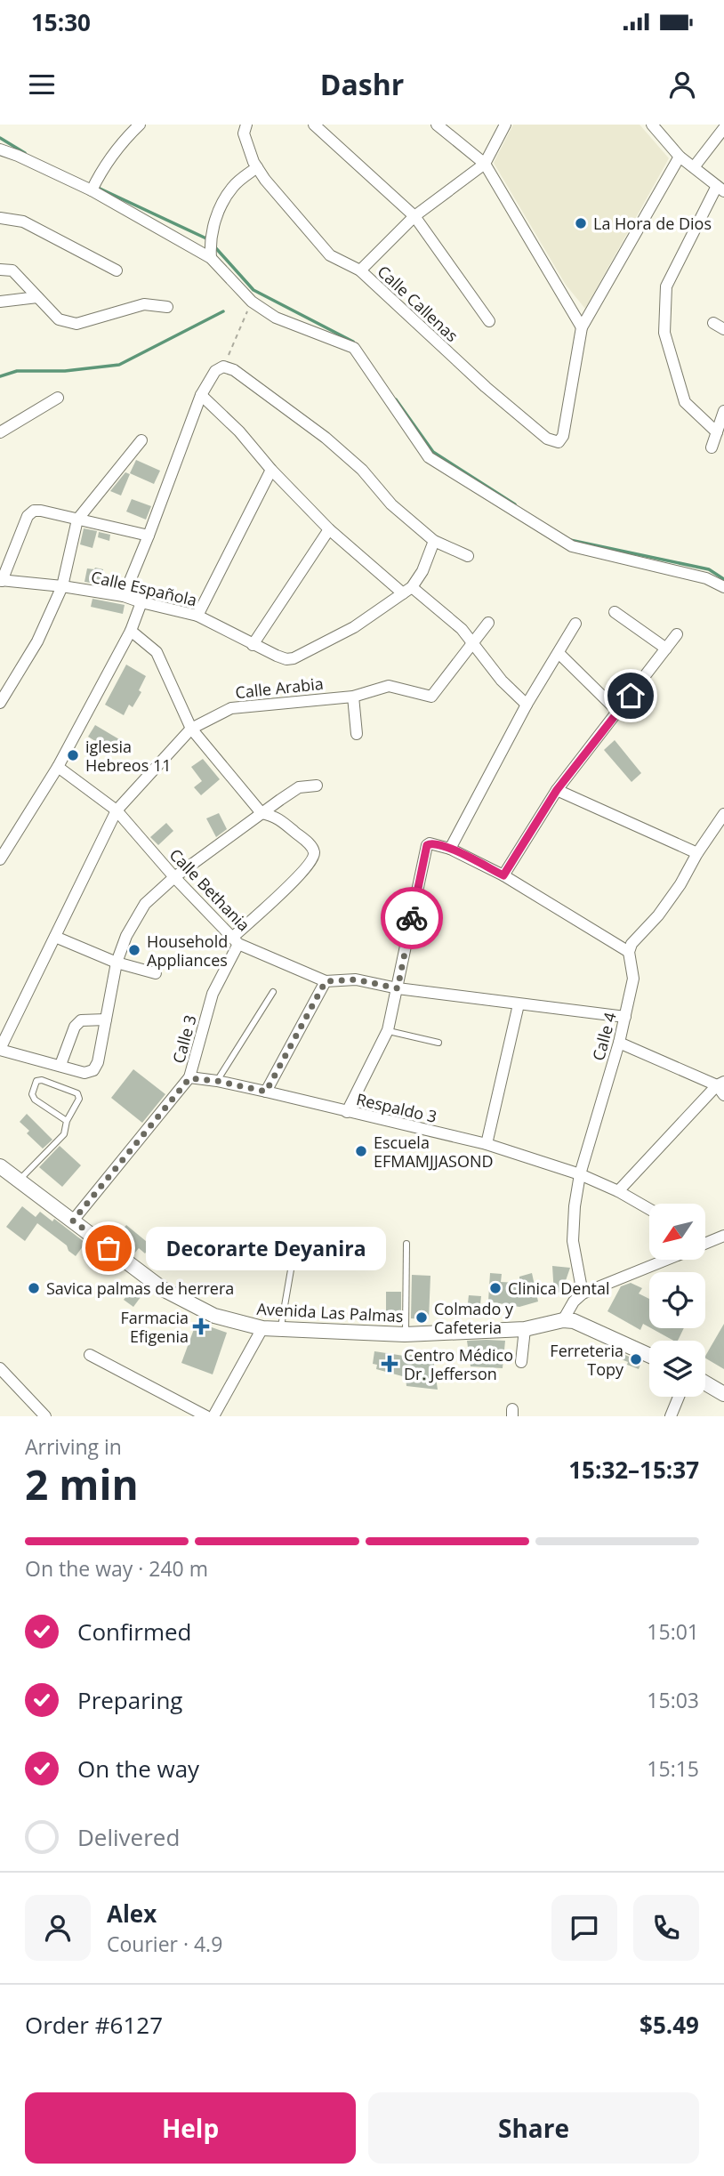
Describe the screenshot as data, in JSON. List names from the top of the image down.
{
  "streets": {
    "street": [
      "Calle Callenas",
      "Calle Española",
      "Calle Arabia",
      "Calle Bethania",
      "Calle 4",
      "Calle 3",
      "Respaldo 3",
      "Avenida Las Palmas"
    ]
  },
  "crossings": [
    ["Calle Arabia", "Calle Bethania"],
    ["Calle Bethania", "Calle 4"],
    ["Calle Bethania", "Calle 3"],
    ["Calle 4", "Respaldo 3"],
    ["Calle 3", "Respaldo 3"],
    ["Calle 3", "Avenida Las Palmas"]
  ],
  "places": {
    "other": [
      "La Hora de Dios",
      "iglesia Hebreos 11",
      "Household Appliances",
      "Escuela EFMAMJJASOND",
      "Decorarte Deyanira",
      "Savica palmas de herrera",
      "Clinica Dental",
      "Colmado y Cafeteria",
      "Ferreteria Topy"
    ],
    "health": ["Farmacia Efigenia", "Centro Médico Dr. Jefferson"]
  },
  "north": "bottom left",
  "page": {
    "status": "15:30",
    "header": "Dashr",
    "bubble": "Decorarte Deyanira",
    "heading": ["2 min", "Arriving in", "15:32–15:37"],
    "panel": [
      "Alex",
      "Courier · 4.9",
      "Order #6127",
      "$5.49"
    ],
    "bar": "On the way · 240 m",
    "list": [
      ["Confirmed", "15:01"],
      ["Preparing", "15:03"],
      ["On the way", "15:15"],
      "Delivered"
    ],
    "buttons": ["Help", "Share"]
  }
}
